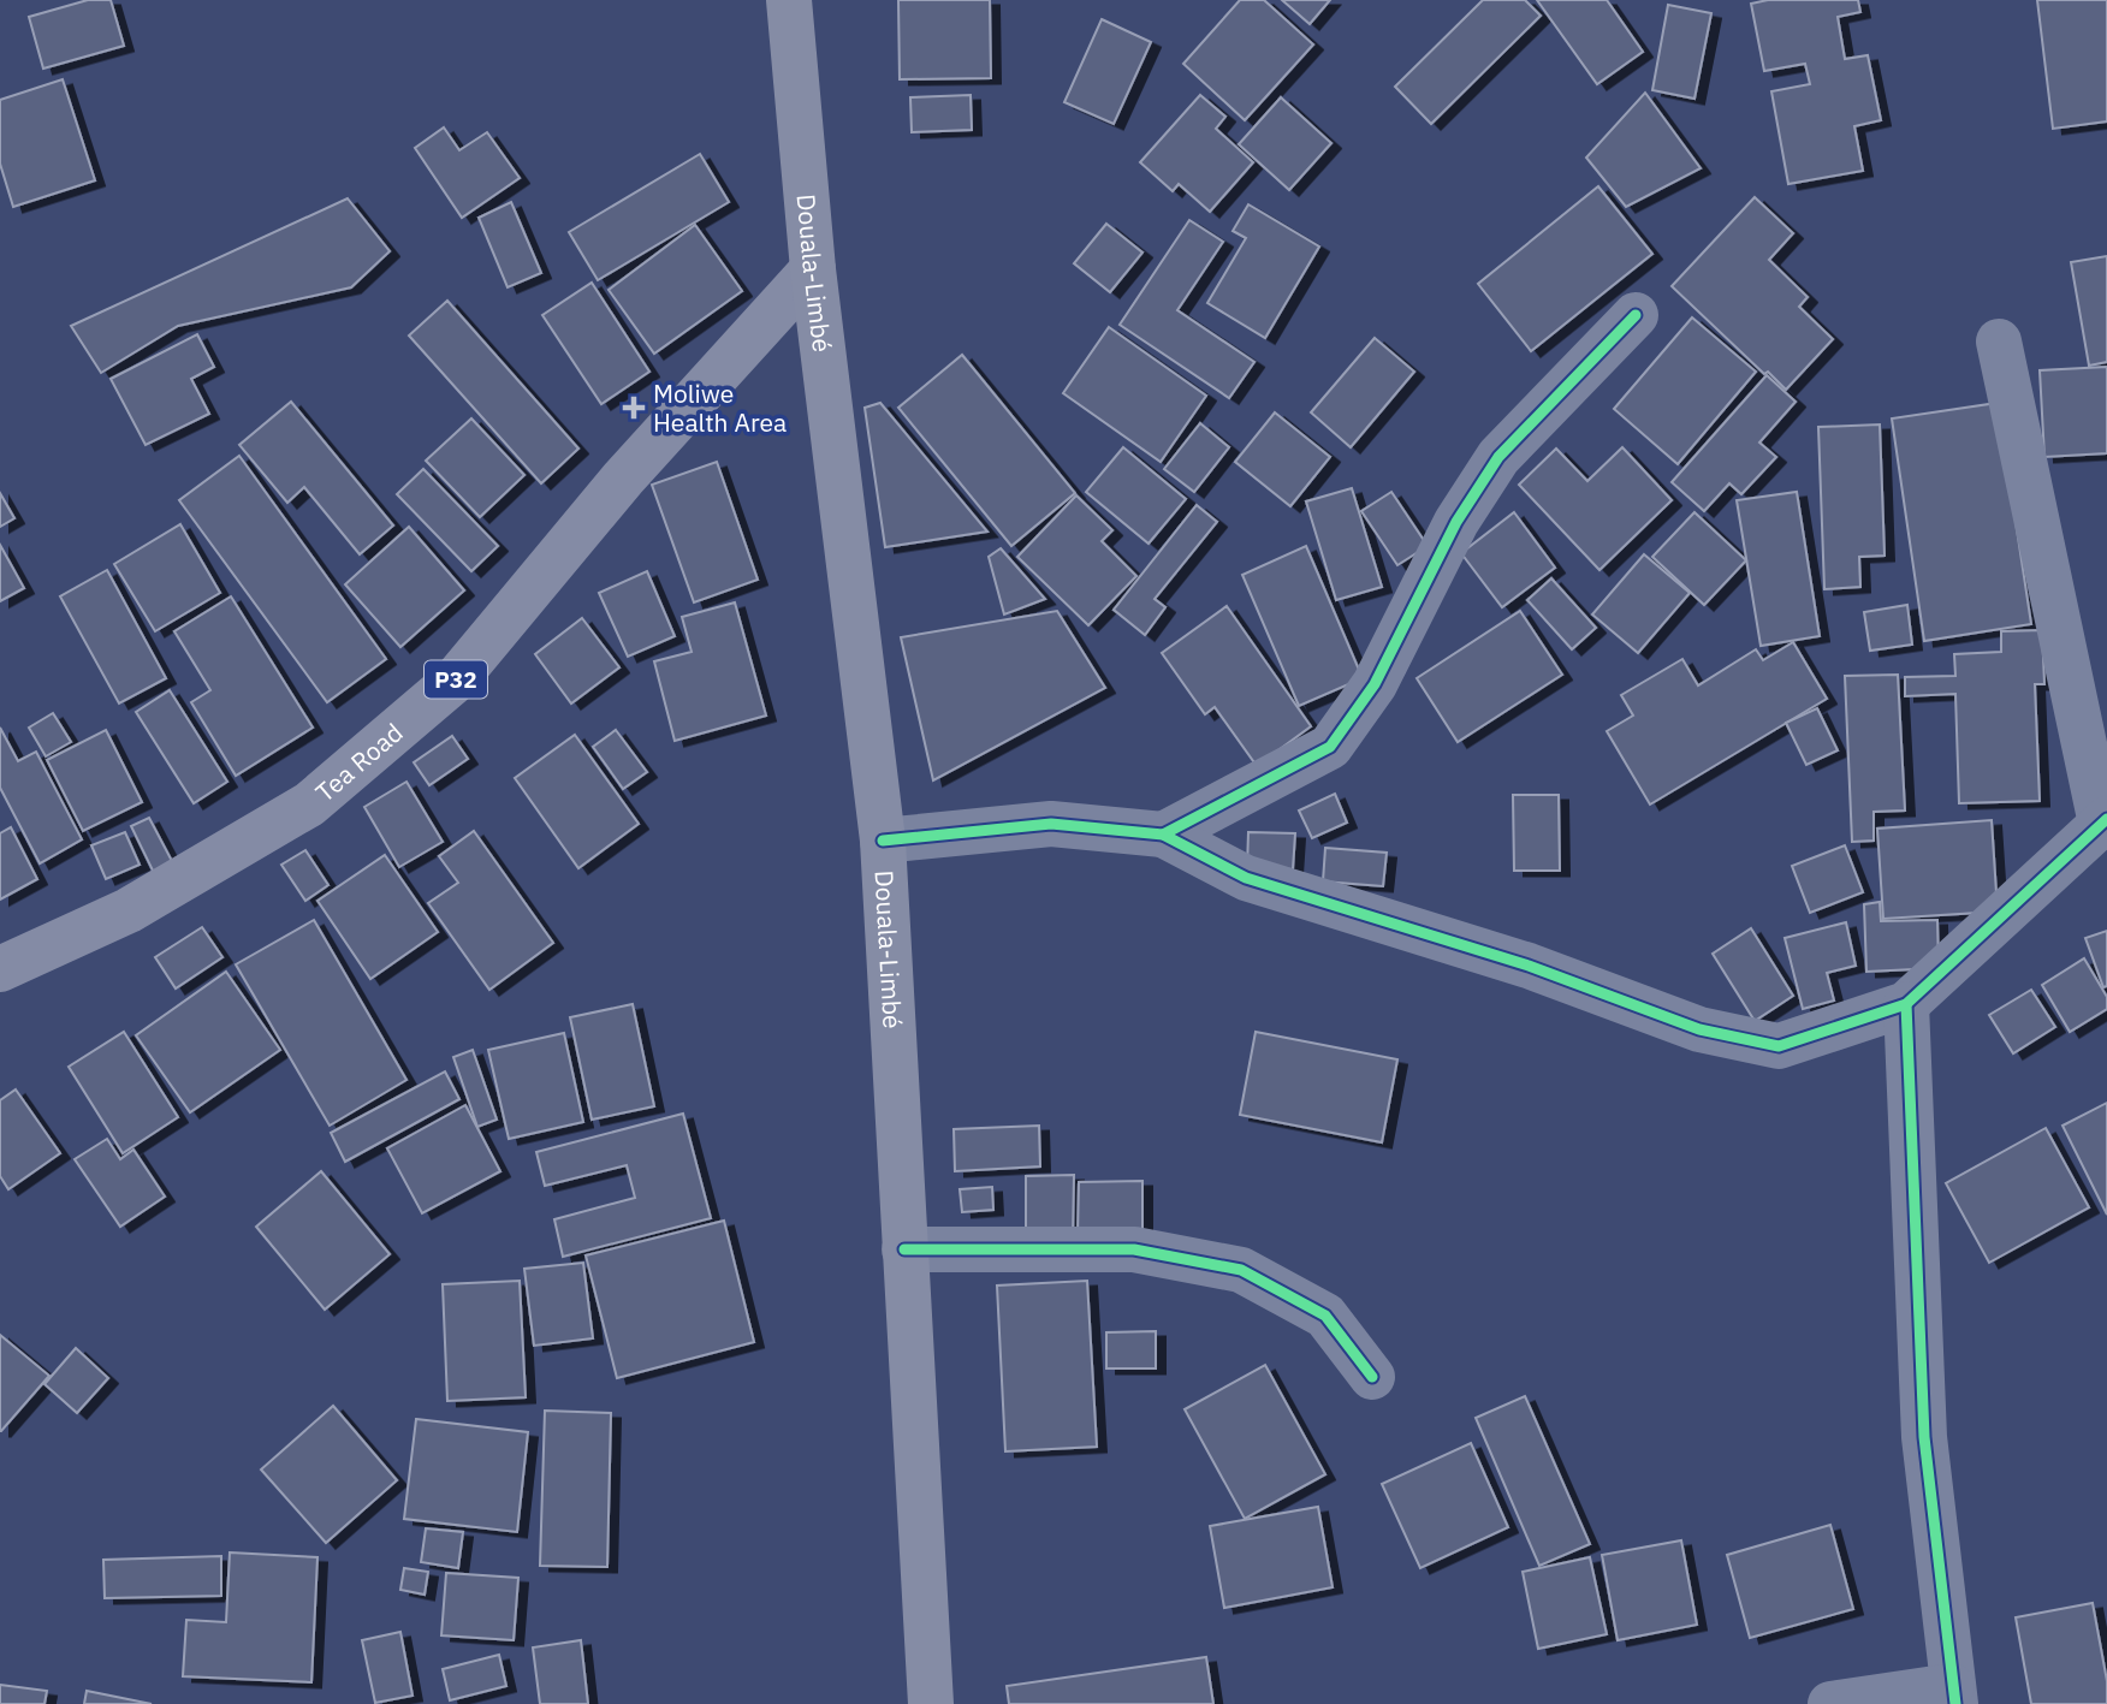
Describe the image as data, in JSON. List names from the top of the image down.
{
  "streets": {
    "highway": ["Douala-Limbé"],
    "main road": ["P32", "Tea Road"]
  },
  "crossings": [
    ["Douala-Limbé", "Tea Road"]
  ],
  "places": {
    "health": ["Moliwe Health Area"]
  }
}
